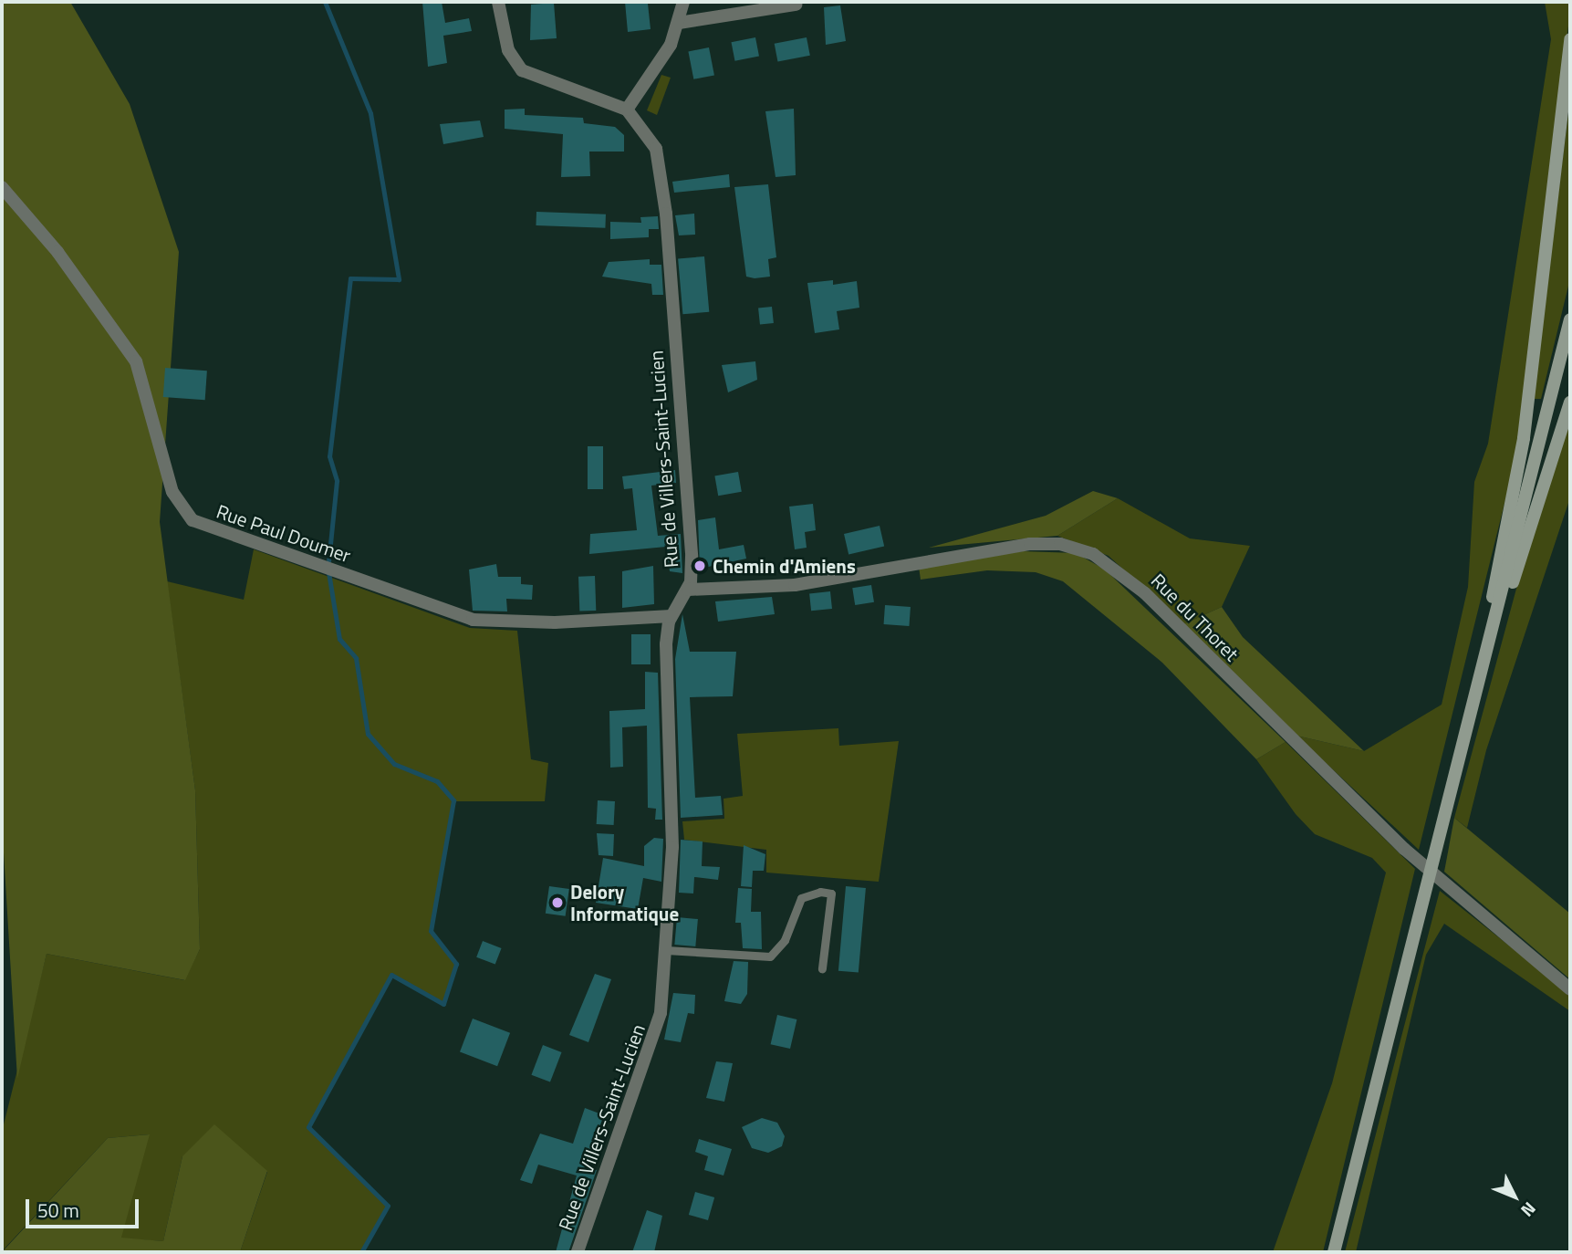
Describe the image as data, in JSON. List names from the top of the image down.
{
  "streets": {
    "street": ["Rue de Villers-Saint-Lucien", "Rue Paul Doumer", "Rue du Thoret"]
  },
  "crossings": [
    ["Rue de Villers-Saint-Lucien", "Rue Paul Doumer"],
    ["Rue de Villers-Saint-Lucien", "Rue du Thoret"]
  ],
  "places": ["Chemin d'Amiens", "Delory Informatique"],
  "scale_bar": "50 m",
  "north": "bottom right"
}
